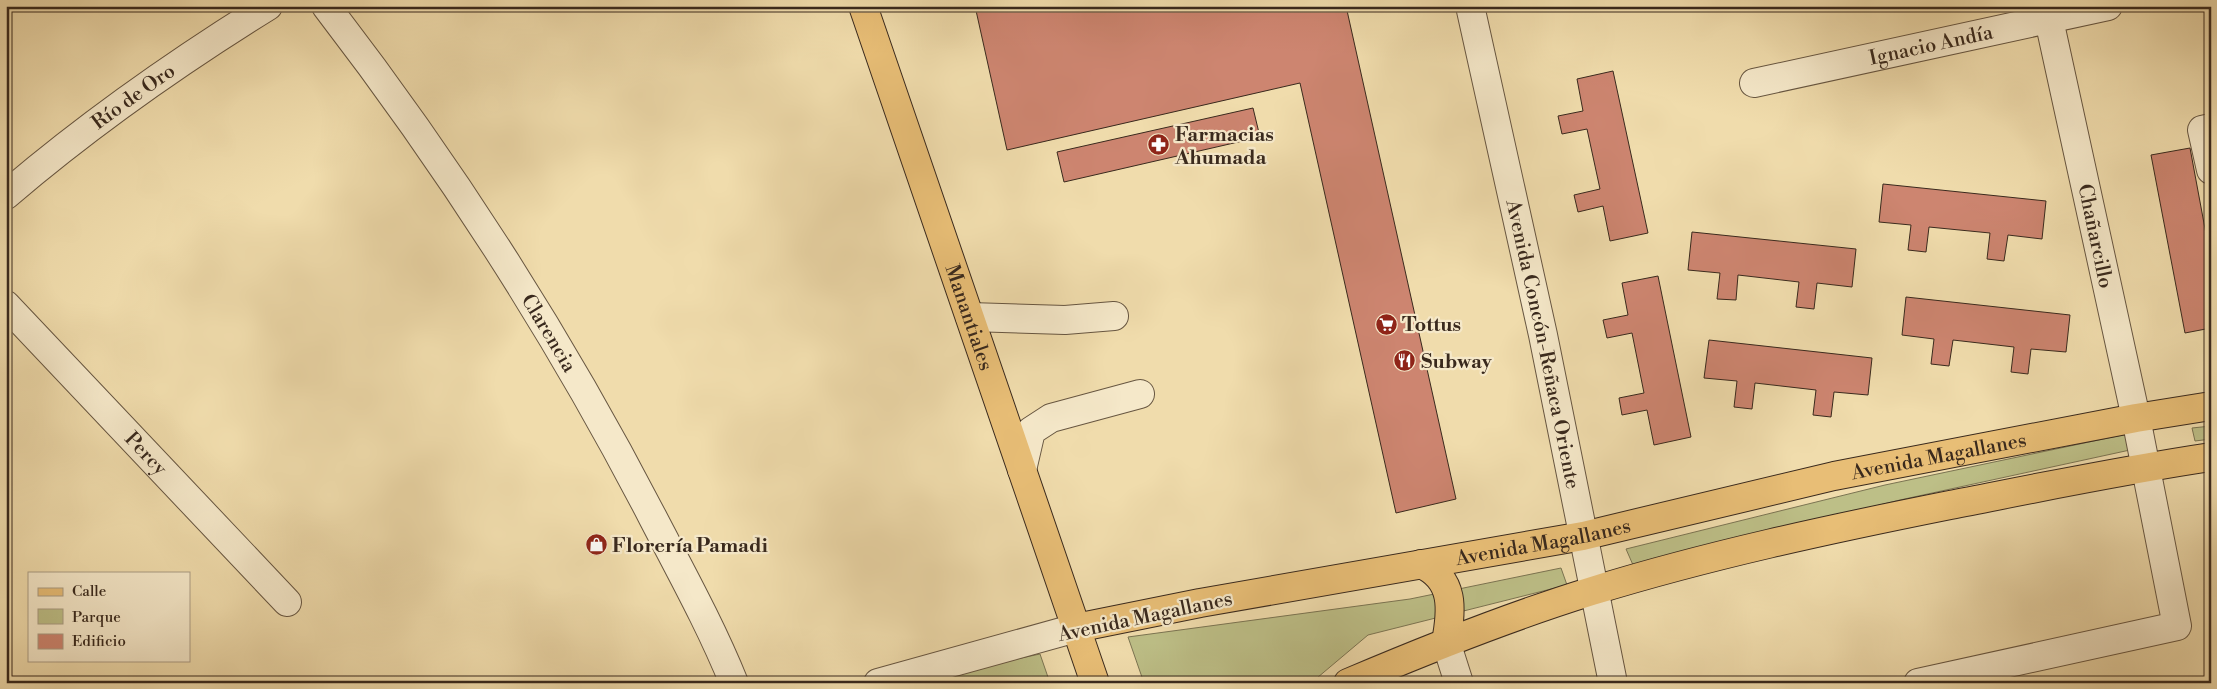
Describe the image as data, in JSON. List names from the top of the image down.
{
  "streets": {
    "main road": ["Manantiales", "Avenida Magallanes"],
    "street": [
      "Ignacio Andía",
      "Río de Oro",
      "Chañarcillo",
      "Clarencia",
      "Avenida Concón-Reñaca Oriente",
      "Percy"
    ]
  },
  "crossings": [
    ["Ignacio Andía", "Chañarcillo"],
    ["Chañarcillo", "Avenida Magallanes"],
    ["Manantiales", "Avenida Magallanes"],
    ["Avenida Concón-Reñaca Oriente", "Avenida Magallanes"]
  ],
  "places": {
    "pharmacy": ["Farmacias Ahumada"],
    "supermarket": ["Tottus"],
    "restaurant": ["Subway"],
    "shop": ["Florería Pamadi"]
  },
  "legend": ["Calle", "Parque", "Edificio"]
}
